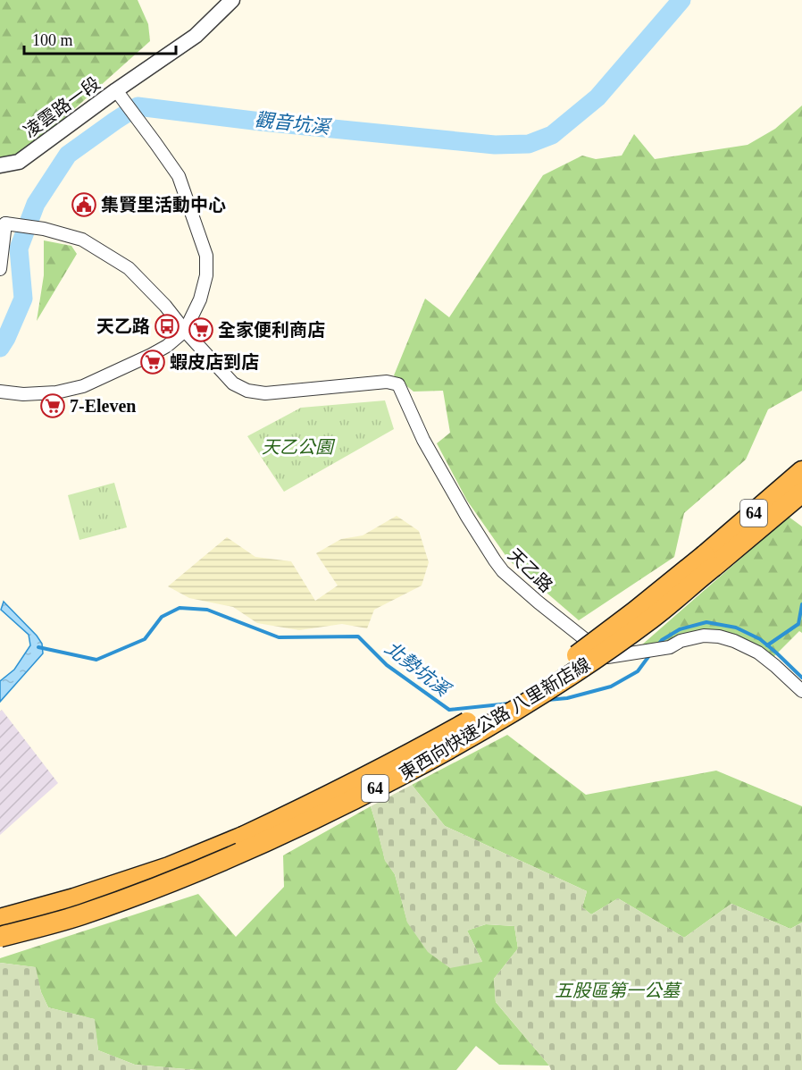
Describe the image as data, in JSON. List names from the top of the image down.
{
  "streets": {
    "highway": ["64", "東西向快速公路 八里新店線"],
    "street": ["凌雲路一段", "天乙路"]
  },
  "water": ["觀音坑溪", "北勢坑溪"],
  "parks": ["天乙公園", "五股區第一公墓"],
  "places": {
    "public building": ["集賢里活動中心"],
    "bus stop": ["天乙路"],
    "supermarket": ["全家便利商店", "蝦皮店到店", "7-Eleven"]
  },
  "scale_bar": "100 m"
}
